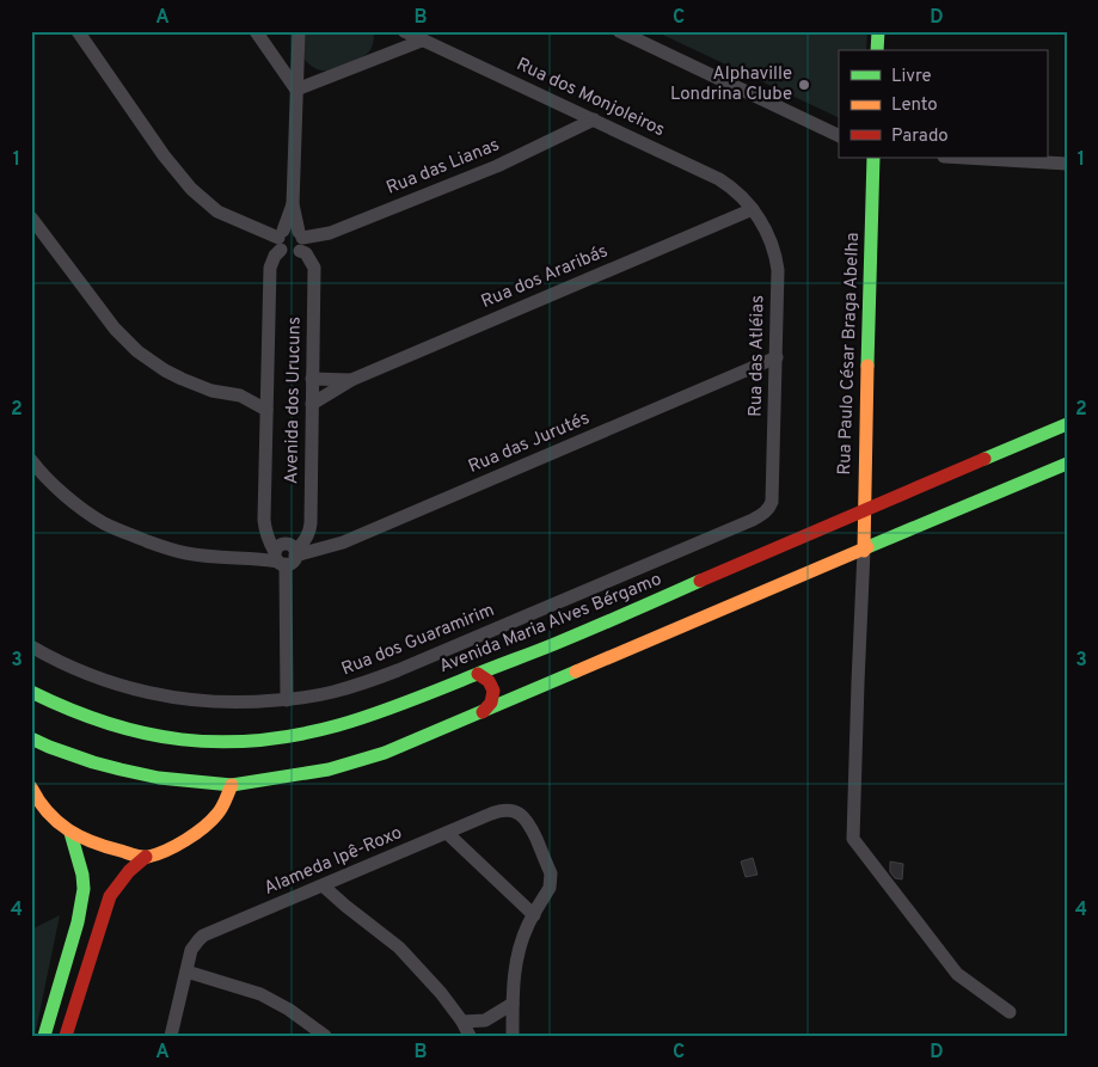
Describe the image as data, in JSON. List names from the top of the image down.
{
  "streets": {
    "street": [
      "Rua dos Monjoleiros",
      "Rua das Lianas",
      "Rua dos Araribás",
      "Rua Paulo César Braga Abelha",
      "Rua das Atléias",
      "Avenida dos Urucuns",
      "Rua das Jurutés",
      "Avenida Maria Alves Bérgamo",
      "Rua dos Guaramirim",
      "Alameda Ipê-Roxo"
    ]
  },
  "crossings": [
    ["Rua dos Monjoleiros", "Rua das Lianas"],
    ["Rua dos Monjoleiros", "Rua dos Araribás"],
    ["Rua dos Monjoleiros", "Rua das Atléias"],
    ["Rua das Lianas", "Avenida dos Urucuns"],
    ["Rua dos Araribás", "Rua das Atléias"],
    ["Rua dos Araribás", "Avenida dos Urucuns"],
    ["Rua Paulo César Braga Abelha", "Avenida Maria Alves Bérgamo"],
    ["Rua das Atléias", "Rua das Jurutés"],
    ["Rua das Atléias", "Rua dos Guaramirim"],
    ["Avenida dos Urucuns", "Rua das Jurutés"],
    ["Avenida dos Urucuns", "Rua dos Guaramirim"]
  ],
  "places": ["Alphaville Londrina Clube"],
  "legend": ["Livre", "Lento", "Parado"],
  "grid": {
    "columns": [
      "A",
      "B",
      "C",
      "D"
    ],
    "rows": [
      "1",
      "2",
      "3",
      "4"
    ]
  }
}
